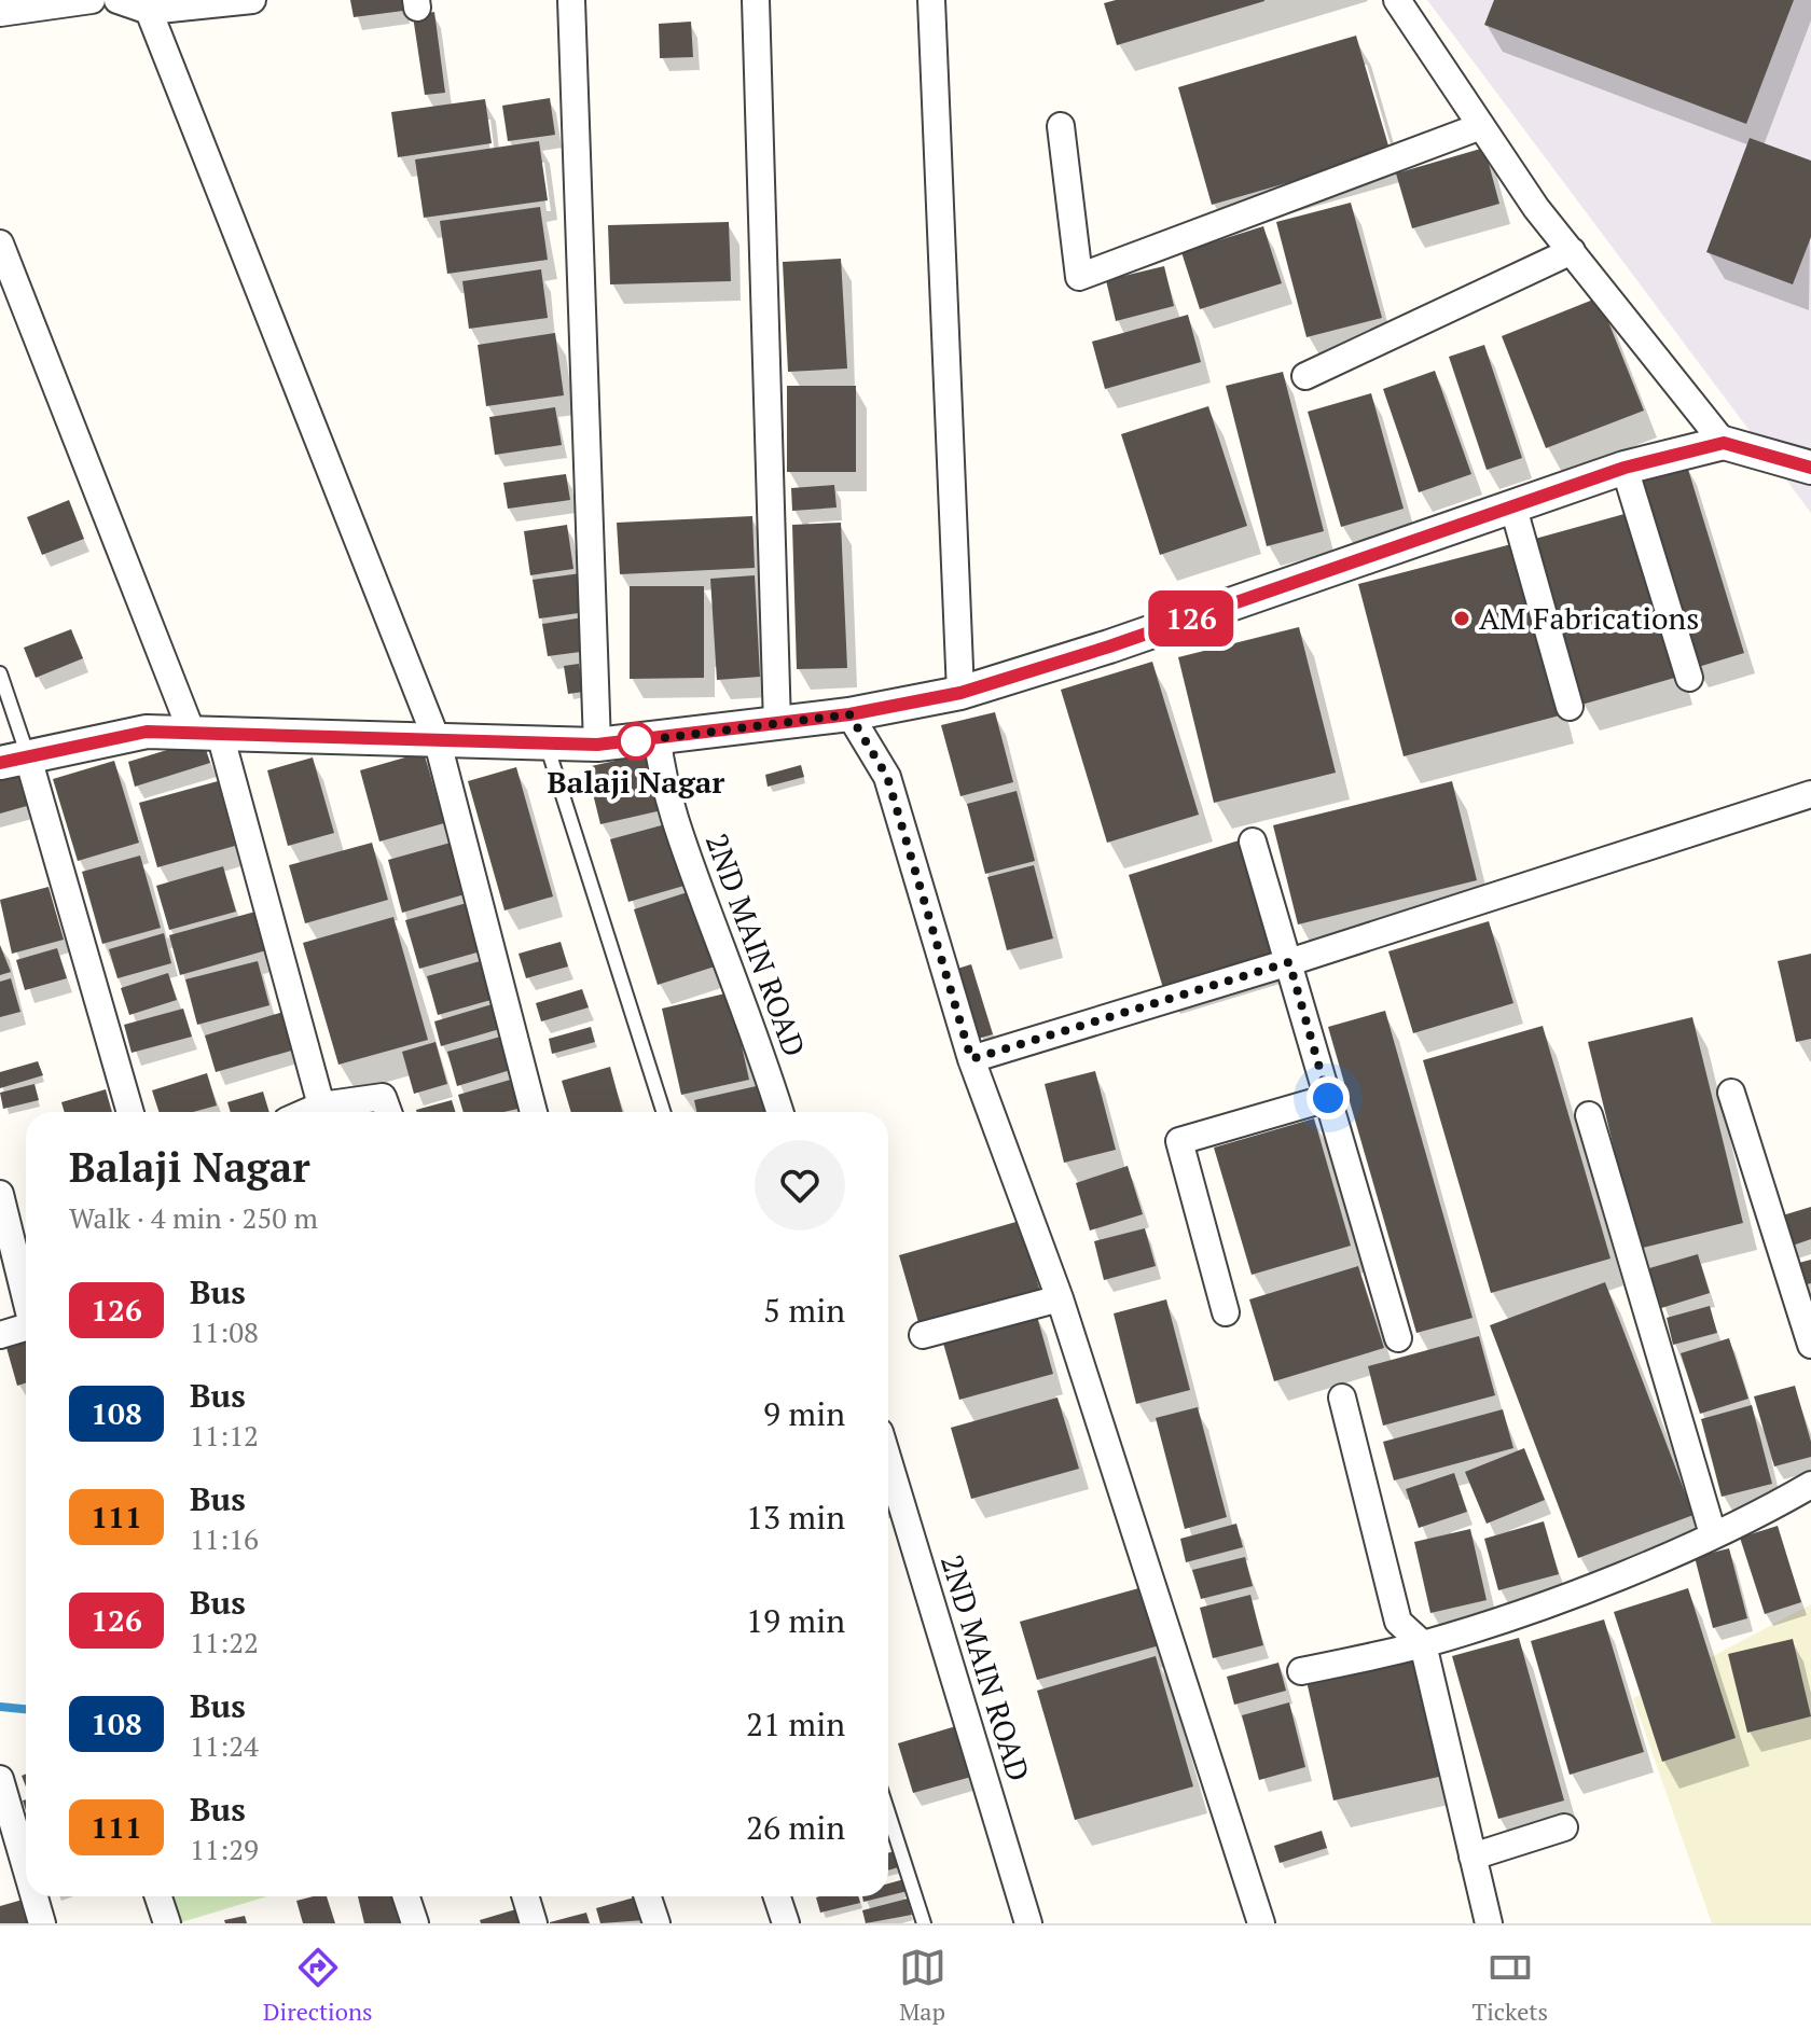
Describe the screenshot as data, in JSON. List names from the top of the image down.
{
  "streets": {
    "street": ["2ND MAIN ROAD"]
  },
  "places": ["AM Fabrications", "Balaji Nagar"],
  "lines": ["bus line 126"],
  "page": {
    "on_map": "126",
    "heading": ["Balaji Nagar", "Walk · 4 min · 250 m"],
    "list": [
      {
        "mark": "126",
        "name": "Bus",
        "note": "11:08",
        "value": "5 min"
      },
      {
        "mark": "108",
        "name": "Bus",
        "note": "11:12",
        "value": "9 min"
      },
      {
        "mark": "111",
        "name": "Bus",
        "note": "11:16",
        "value": "13 min"
      },
      {
        "mark": "126",
        "name": "Bus",
        "note": "11:22",
        "value": "19 min"
      },
      {
        "mark": "108",
        "name": "Bus",
        "note": "11:24",
        "value": "21 min"
      },
      {
        "mark": "111",
        "name": "Bus",
        "note": "11:29",
        "value": "26 min"
      }
    ],
    "tabs": ["Directions", "Map", "Tickets"]
  }
}
